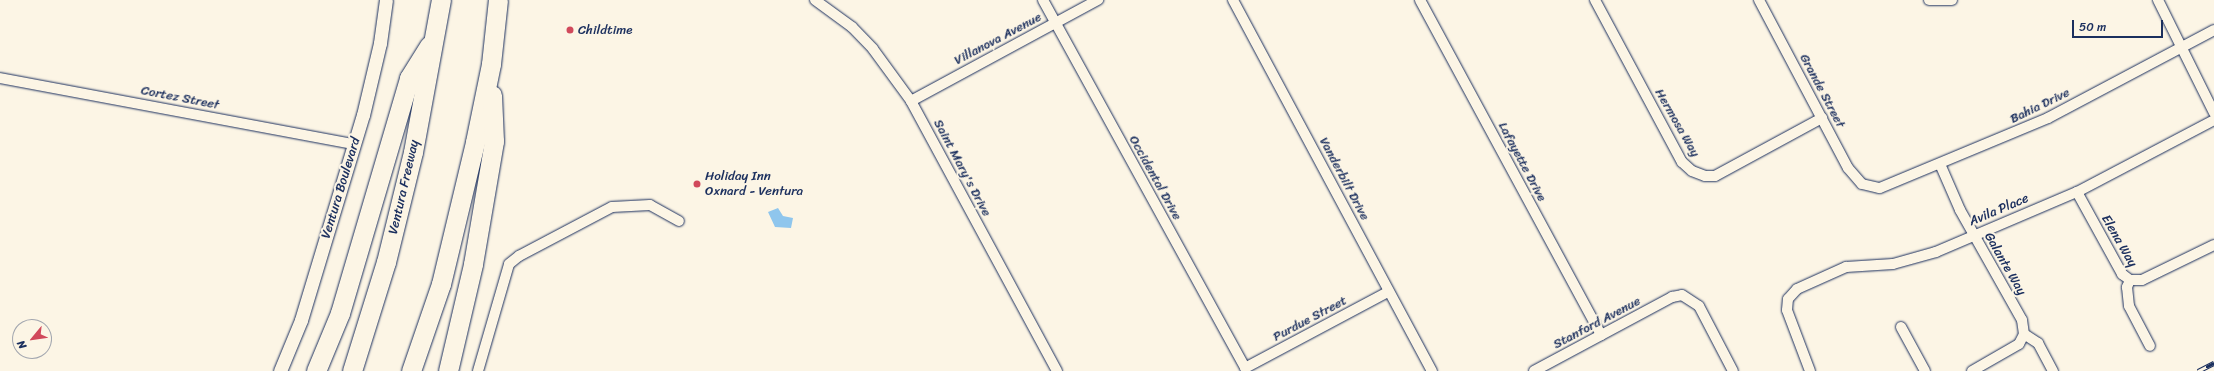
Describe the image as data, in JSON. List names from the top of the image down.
{
  "streets": {
    "highway": ["Ventura Freeway"],
    "street": [
      "Villanova Avenue",
      "Grande Street",
      "Cortez Street",
      "Bahia Drive",
      "Hermosa Way",
      "Lafayette Drive",
      "Saint Mary's Drive",
      "Occidental Drive",
      "Vanderbilt Drive",
      "Ventura Boulevard",
      "Avila Place",
      "Elena Way",
      "Galante Way",
      "Purdue Street",
      "Stanford Avenue"
    ]
  },
  "crossings": [
    ["Villanova Avenue", "Saint Mary's Drive"],
    ["Villanova Avenue", "Occidental Drive"],
    ["Grande Street", "Bahia Drive"],
    ["Grande Street", "Hermosa Way"],
    ["Cortez Street", "Ventura Boulevard"],
    ["Bahia Drive", "Galante Way"],
    ["Lafayette Drive", "Stanford Avenue"],
    ["Occidental Drive", "Purdue Street"],
    ["Vanderbilt Drive", "Purdue Street"],
    ["Avila Place", "Elena Way"],
    ["Avila Place", "Galante Way"]
  ],
  "places": ["Childtime", "Holiday Inn Oxnard - Ventura"],
  "scale_bar": "50 m",
  "north": "bottom left"
}
